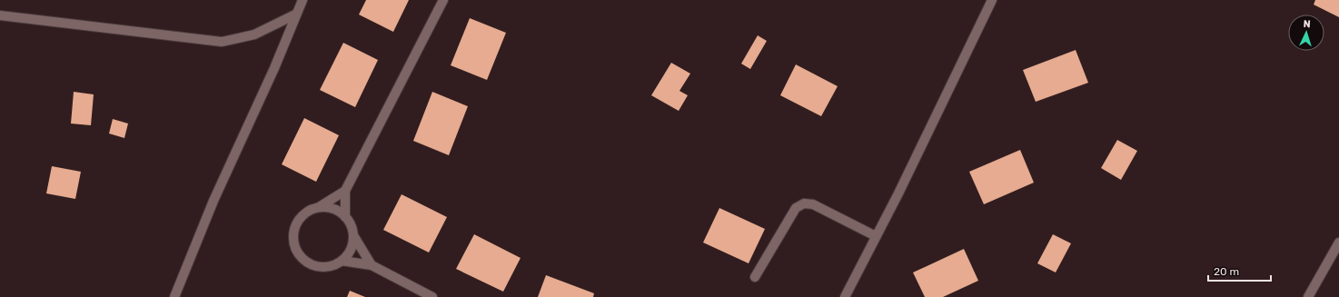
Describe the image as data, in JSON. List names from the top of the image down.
{
  "scale_bar": "20 m",
  "north": "top"
}
